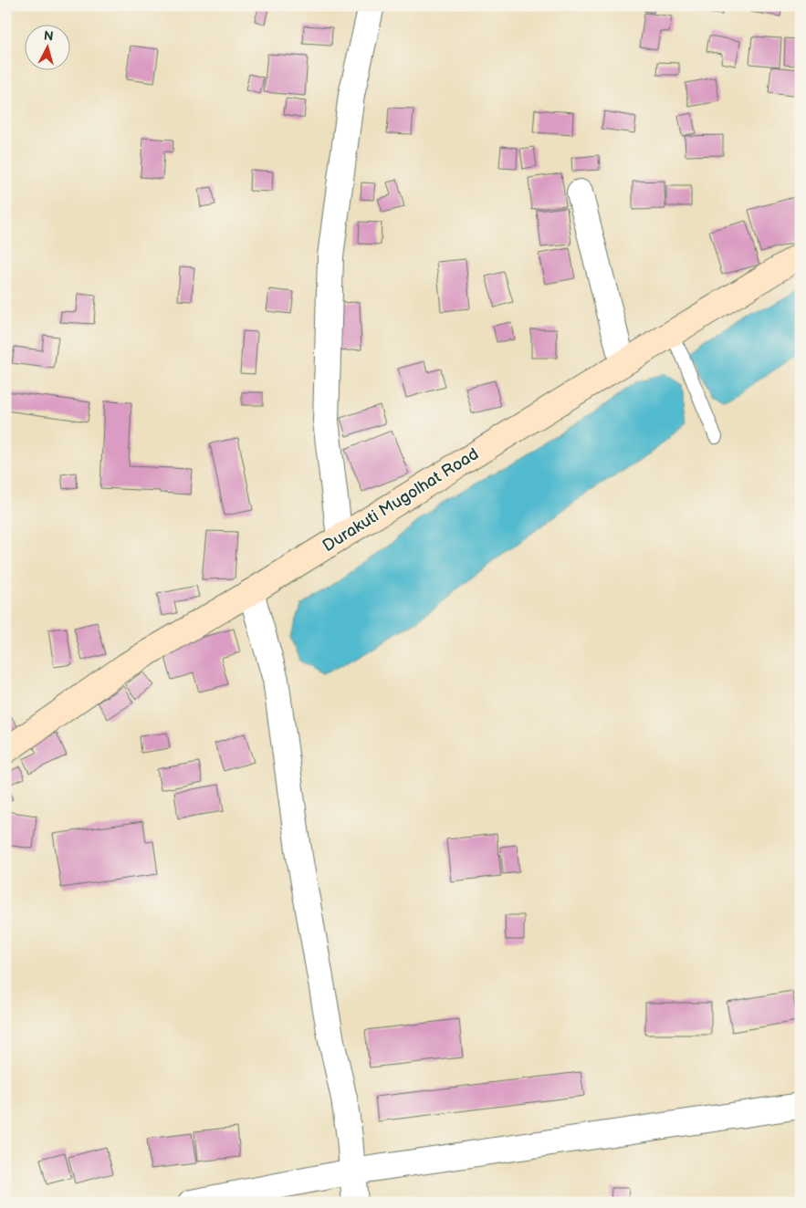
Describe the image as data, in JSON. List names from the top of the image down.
{
  "streets": {
    "main road": ["Durakuti Mugolhat Road"]
  },
  "north": "top"
}
